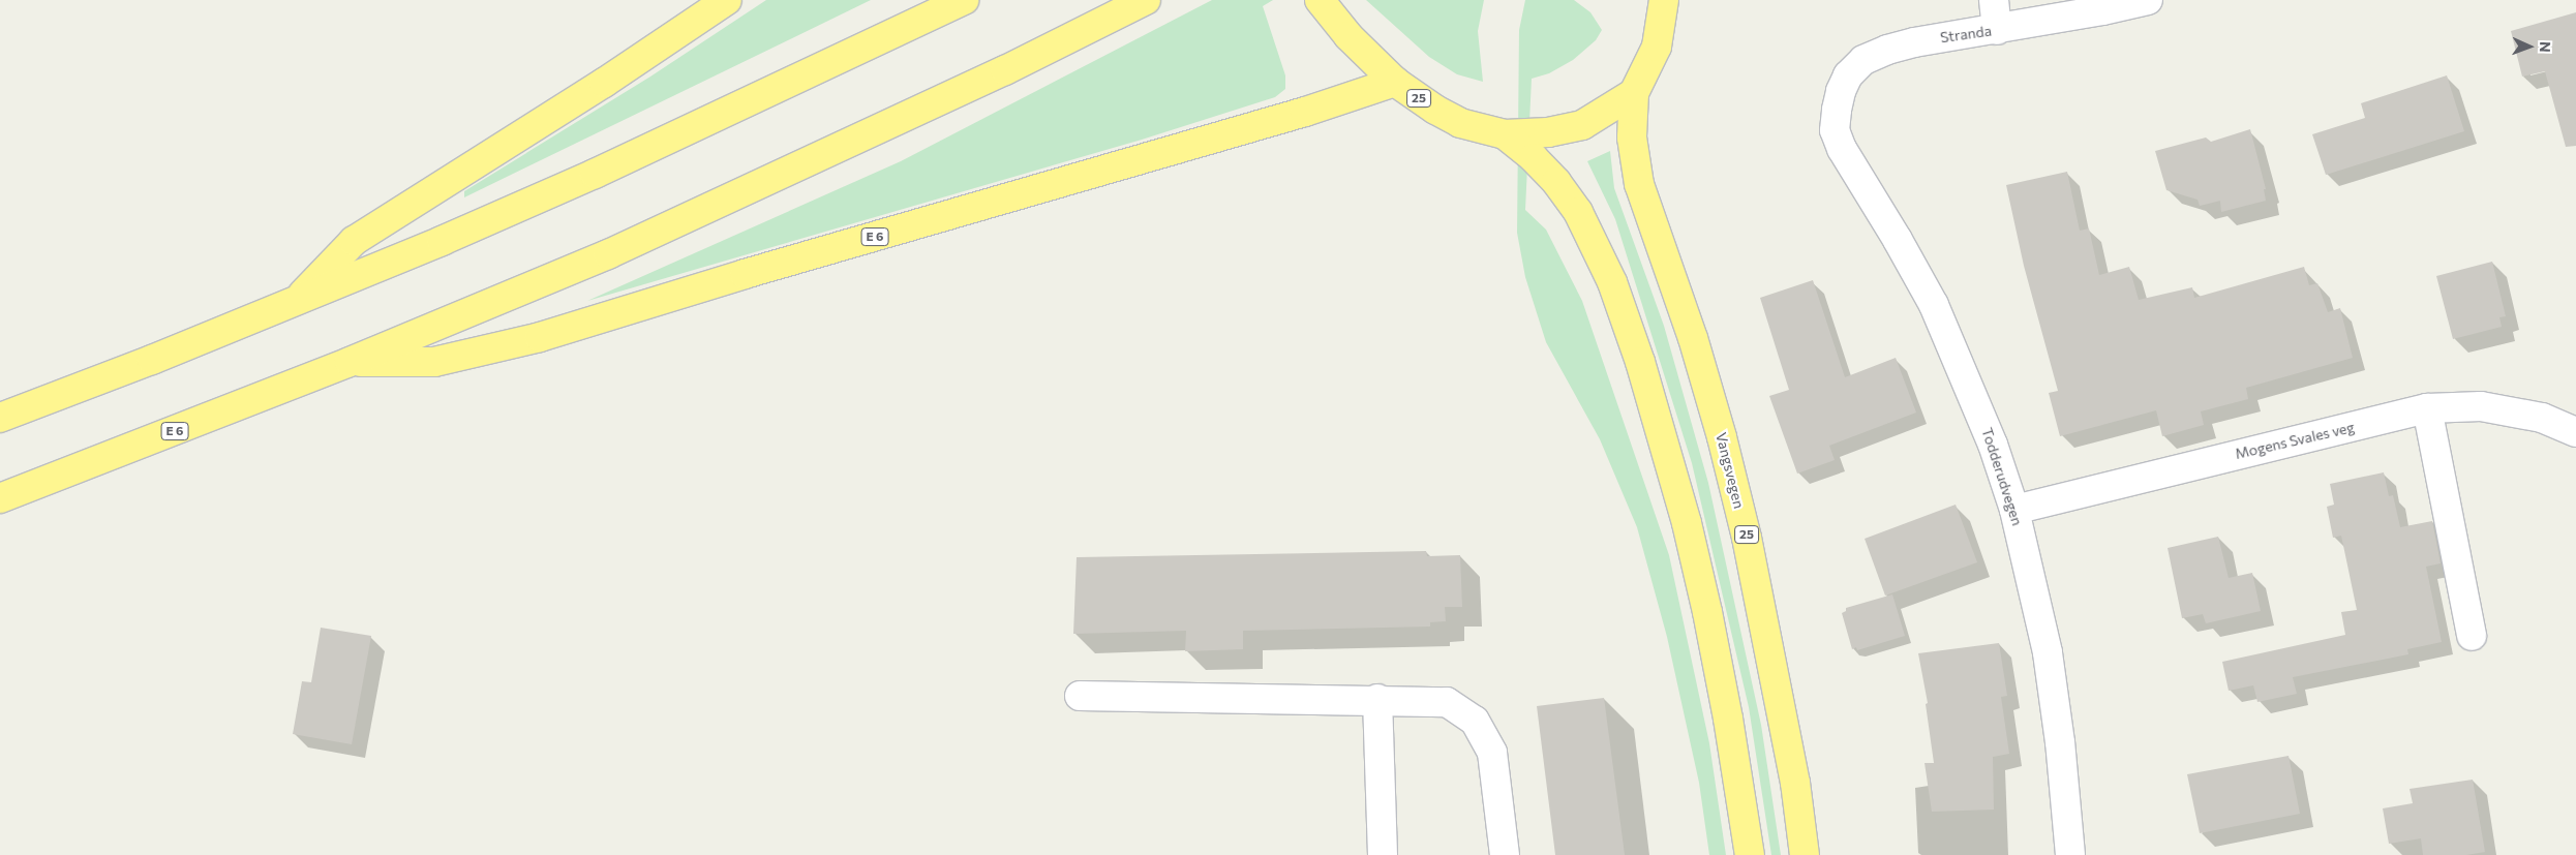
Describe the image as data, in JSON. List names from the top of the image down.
{
  "streets": {
    "highway": ["25", "E 6", "Vangsvegen"],
    "street": ["Stranda", "Mogens Svales veg", "Todderudvegen"]
  },
  "crossings": [
    ["Stranda", "Todderudvegen"],
    ["25", "E 6"],
    ["25", "Vangsvegen"],
    ["Mogens Svales veg", "Todderudvegen"]
  ],
  "north": "right"
}
